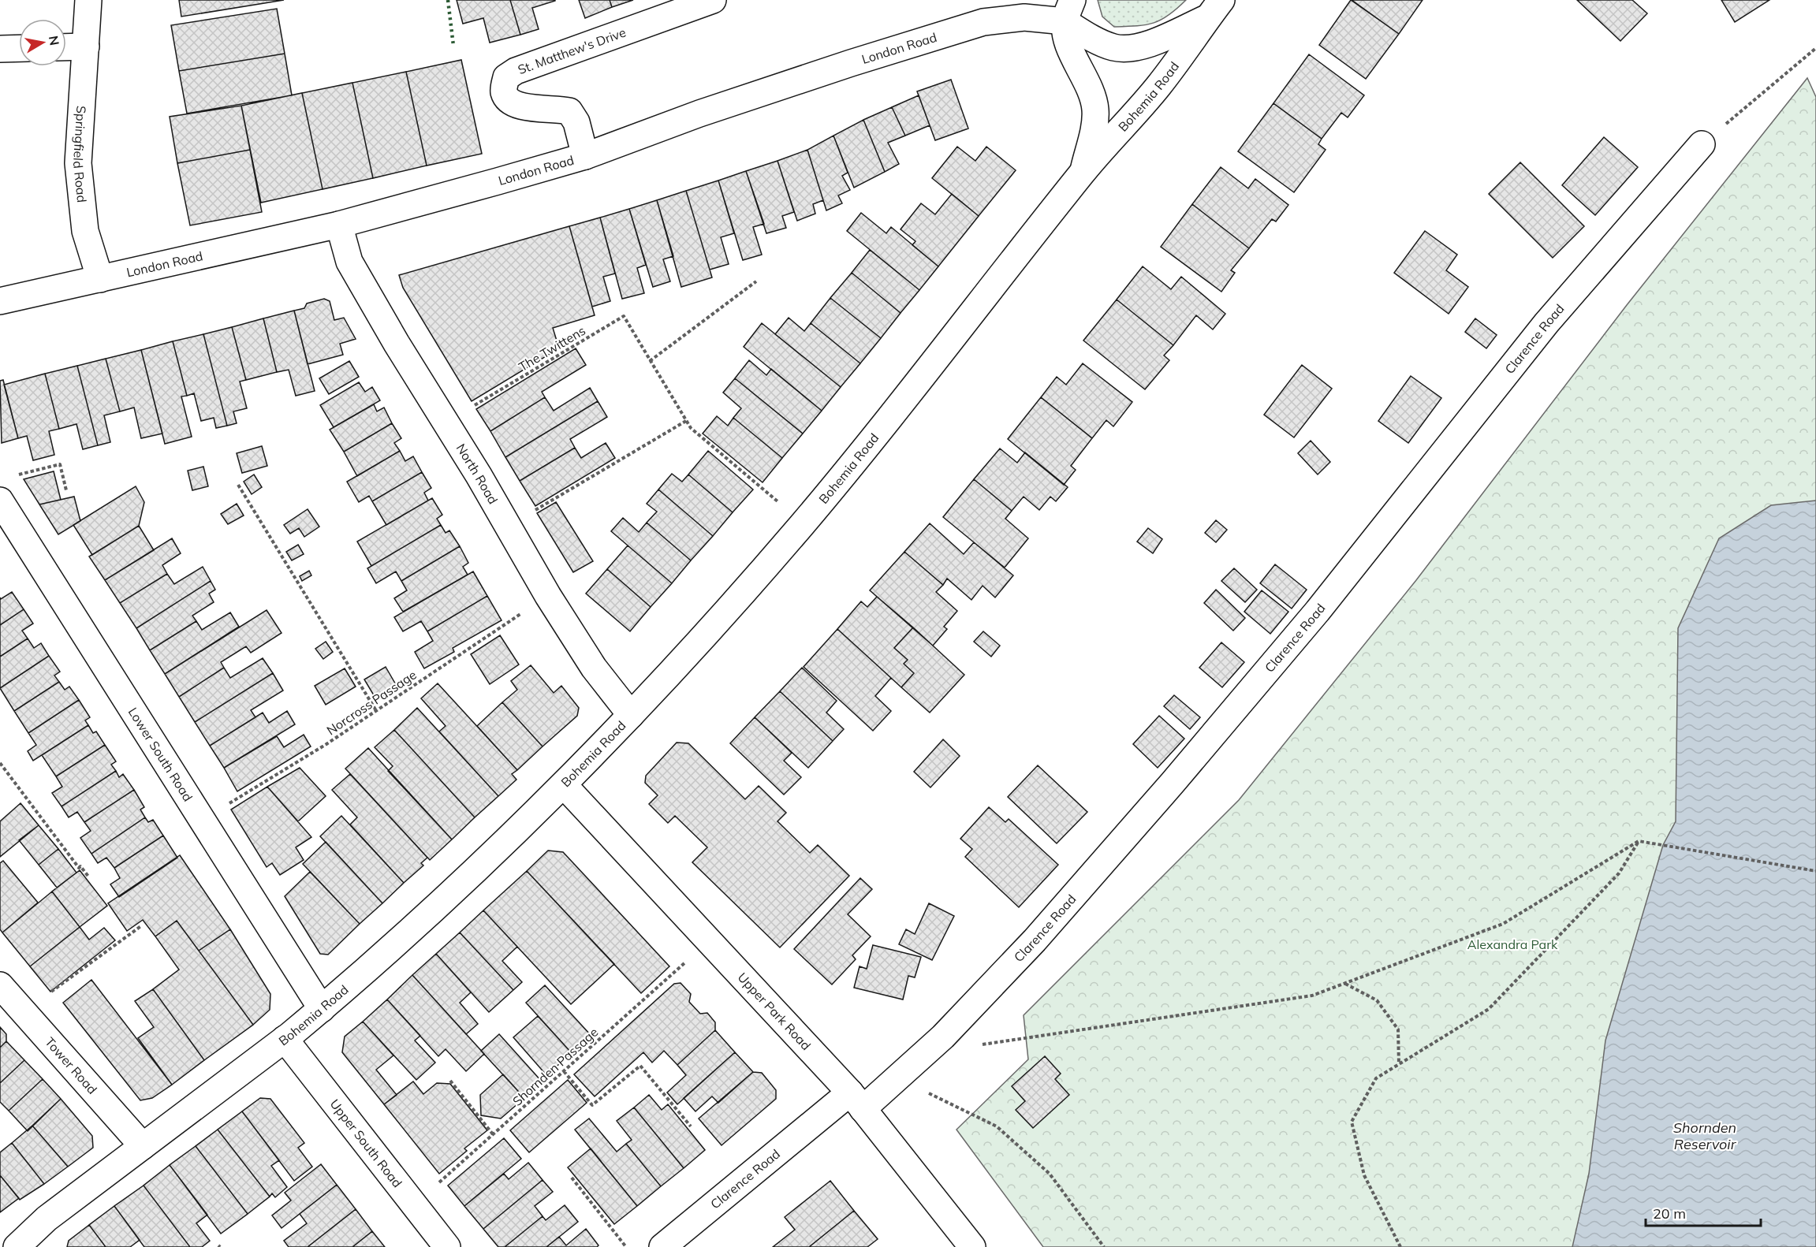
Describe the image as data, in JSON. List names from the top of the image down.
{
  "streets": {
    "main road": [
      "London Road",
      "St. Matthew's Drive",
      "Bohemia Road",
      "Springfield Road",
      "Clarence Road",
      "North Road",
      "Lower South Road",
      "Upper Park Road",
      "Tower Road",
      "Upper South Road"
    ],
    "path": ["The Twittens", "Norcross Passage", "Shornden Passage"]
  },
  "crossings": [
    ["London Road", "St. Matthew's Drive"],
    ["London Road", "Bohemia Road"],
    ["London Road", "Springfield Road"],
    ["London Road", "North Road"],
    ["Bohemia Road", "The Twittens"],
    ["Bohemia Road", "North Road"],
    ["Bohemia Road", "Lower South Road"],
    ["Bohemia Road", "Upper Park Road"],
    ["Bohemia Road", "Tower Road"],
    ["Bohemia Road", "Upper South Road"],
    ["Clarence Road", "Upper Park Road"],
    ["The Twittens", "North Road"],
    ["North Road", "Norcross Passage"],
    ["Norcross Passage", "Lower South Road"],
    ["Upper Park Road", "Shornden Passage"],
    ["Shornden Passage", "Upper South Road"]
  ],
  "water": ["Shornden Reservoir"],
  "parks": ["Alexandra Park"],
  "scale_bar": "20 m",
  "north": "right"
}
